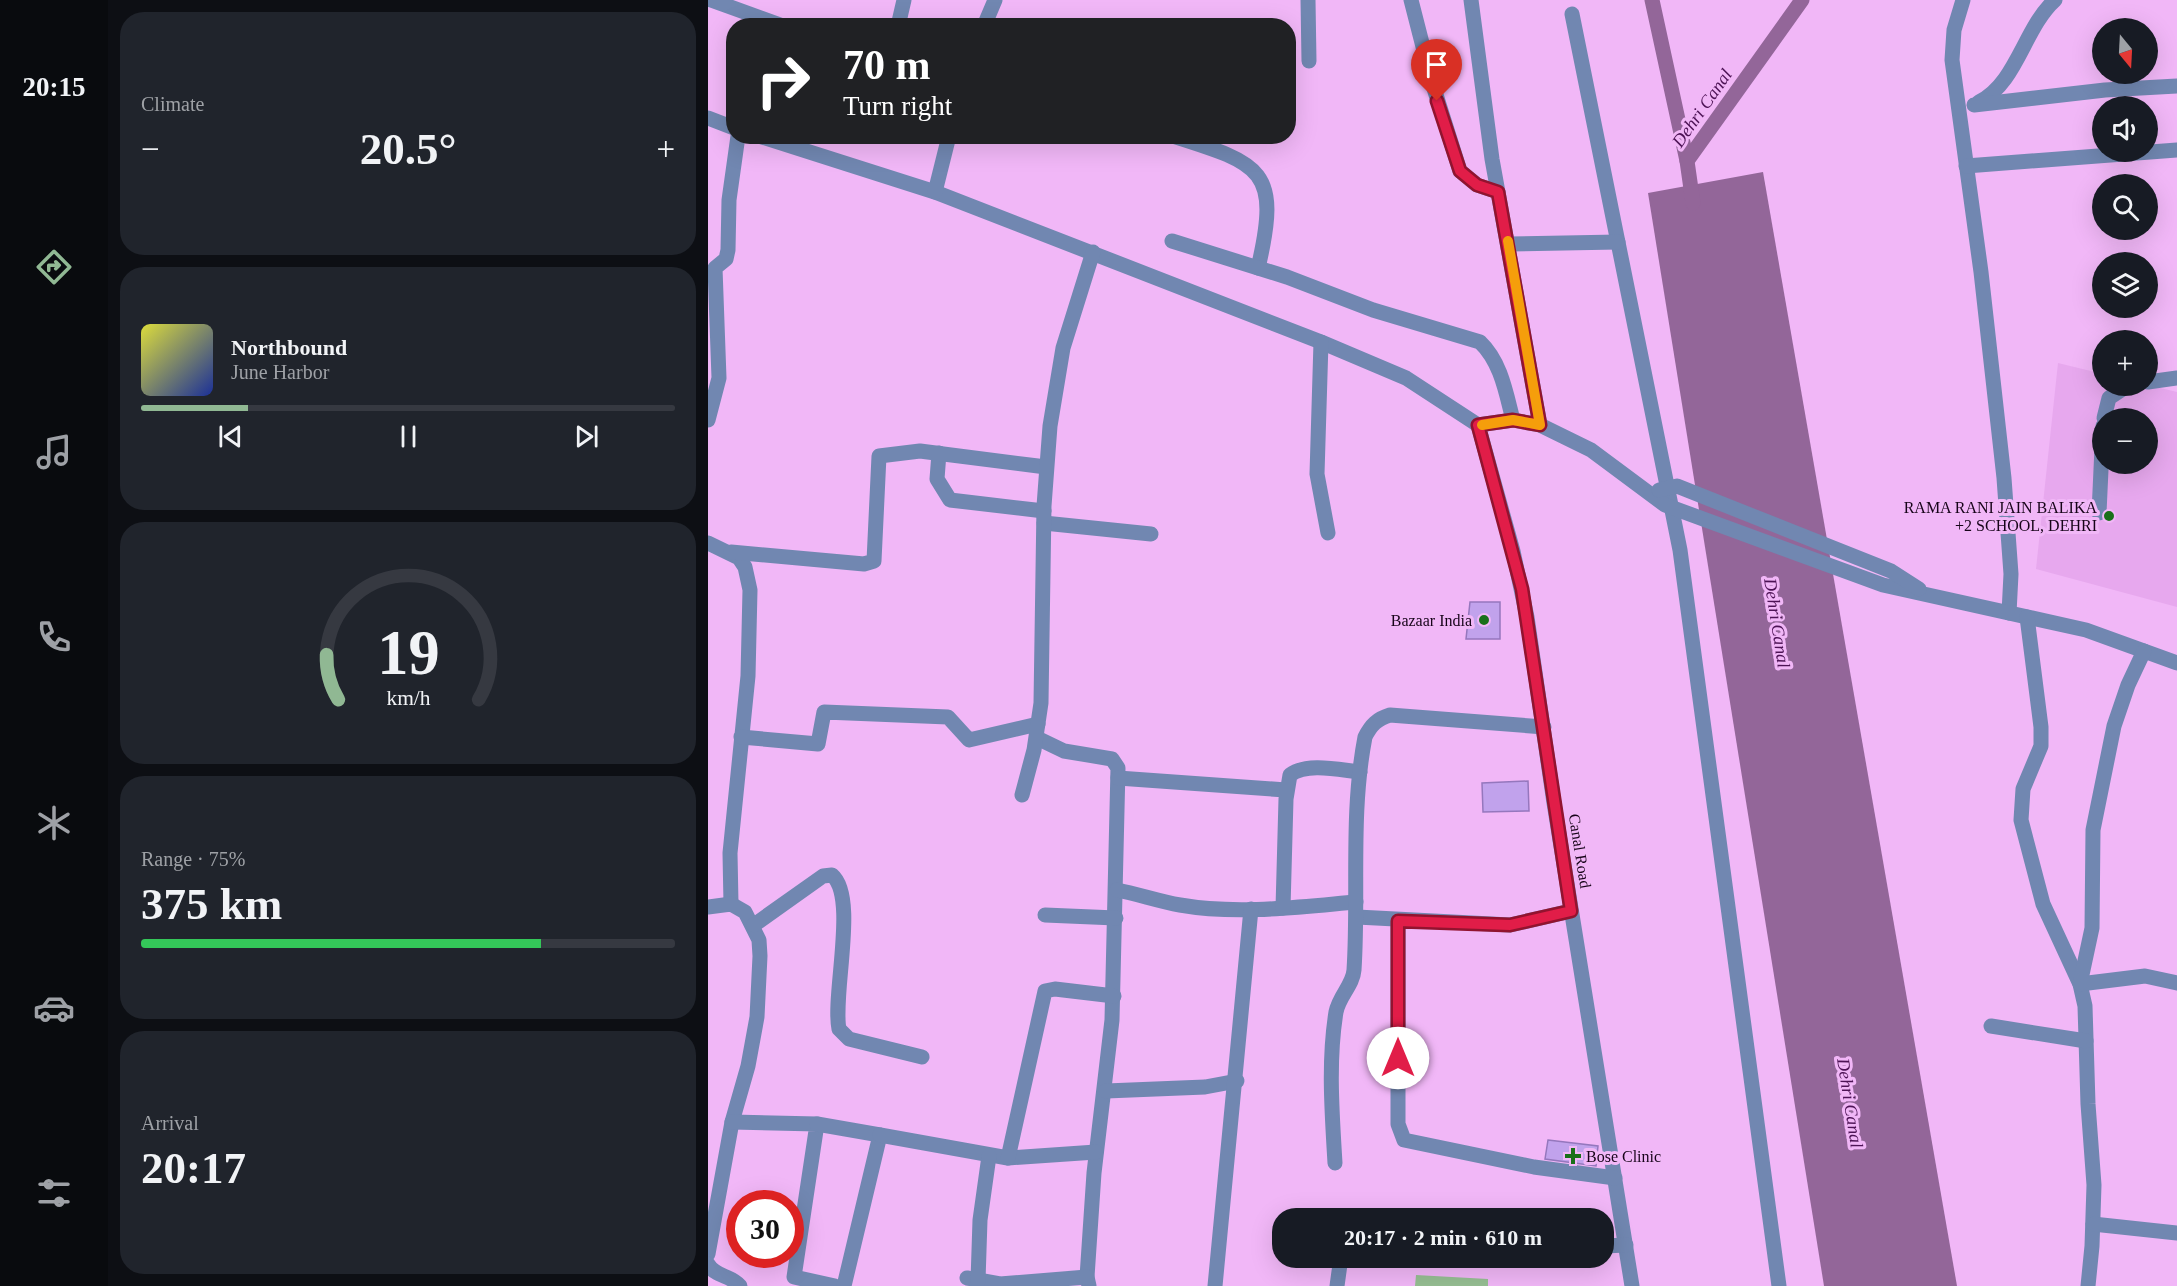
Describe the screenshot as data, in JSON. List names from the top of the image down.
{
  "streets": {
    "street": ["Canal Road"]
  },
  "water": ["Dehri Canal"],
  "places": {
    "other": ["RAMA RANI JAIN BALIKA +2 SCHOOL, DEHRI", "Bazaar India"],
    "health": ["Bose Clinic"]
  },
  "north": "bottom",
  "page": {
    "tabs": "20:15",
    "tile": [
      "Climate",
      ["Range · 75%", "375 km"],
      ["Arrival", "20:17"]
    ],
    "map_buttons": ["+", "−"],
    "turn": ["70 m", "Turn right"],
    "heat": ["−", "20.5°", "+"],
    "song": ["Northbound", "June Harbor"],
    "limit": "30",
    "trip": "20:17 · 2 min · 610 m",
    "gauge": ["19", "km/h"]
  }
}
